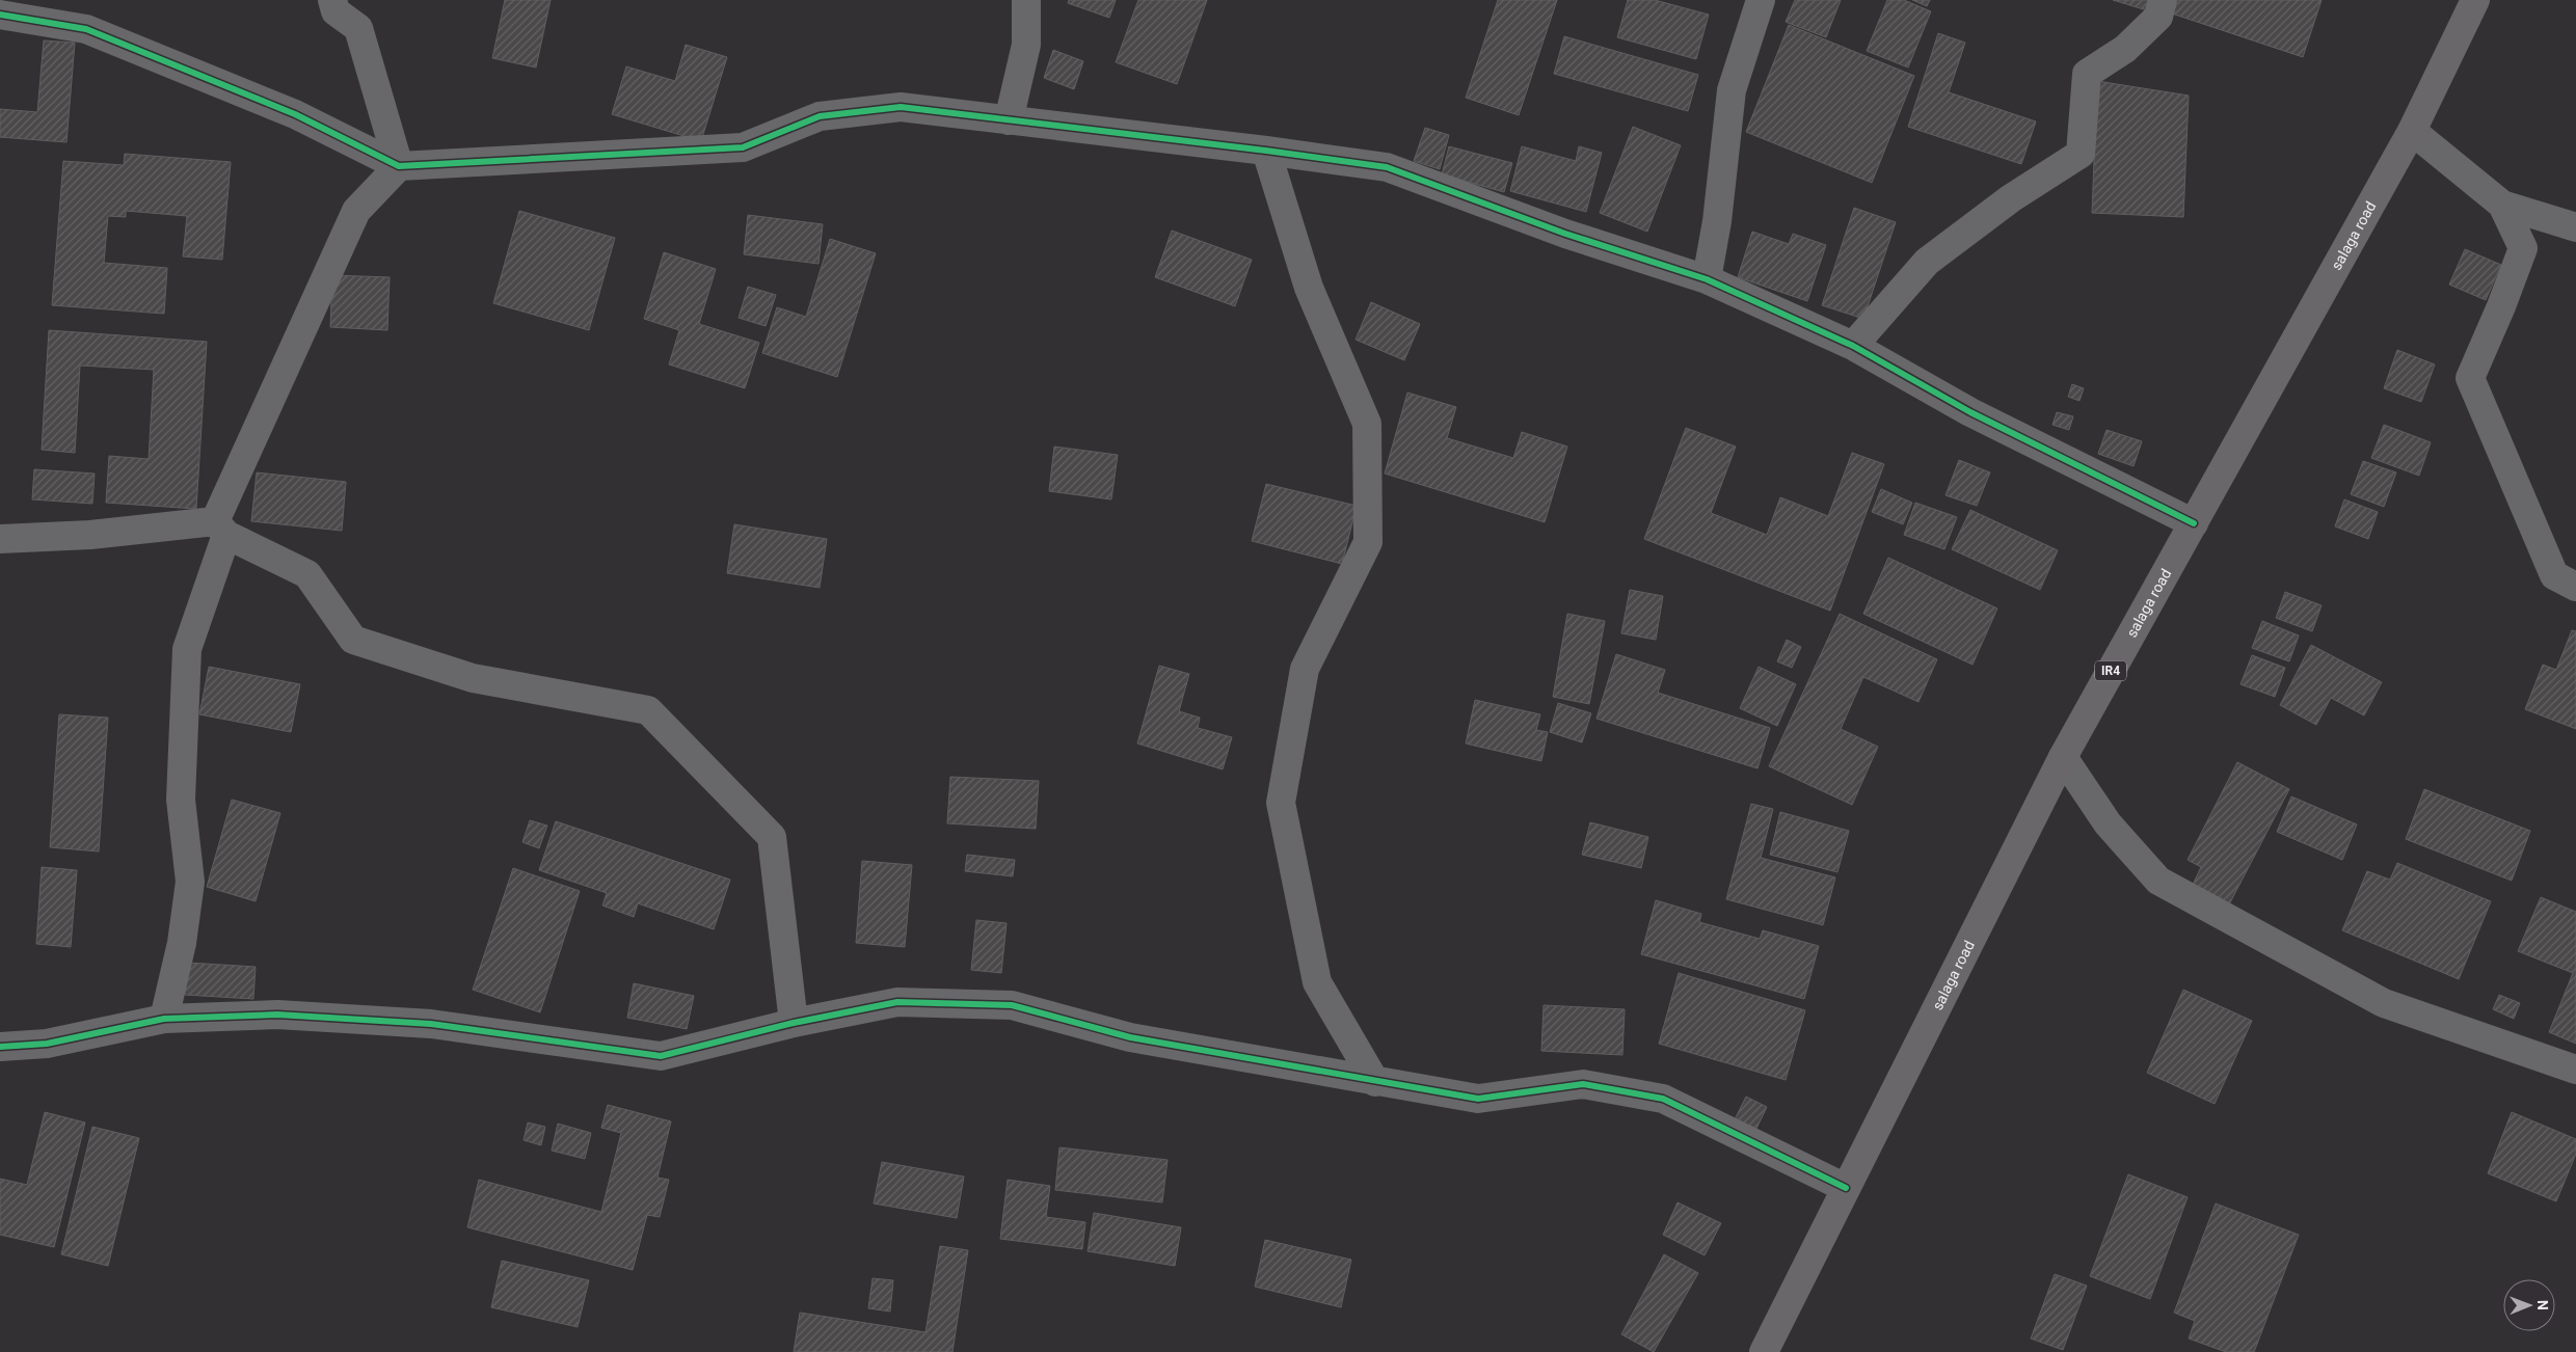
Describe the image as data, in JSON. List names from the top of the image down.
{
  "streets": {
    "main road": ["salaga road", "IR4"]
  },
  "north": "right"
}
